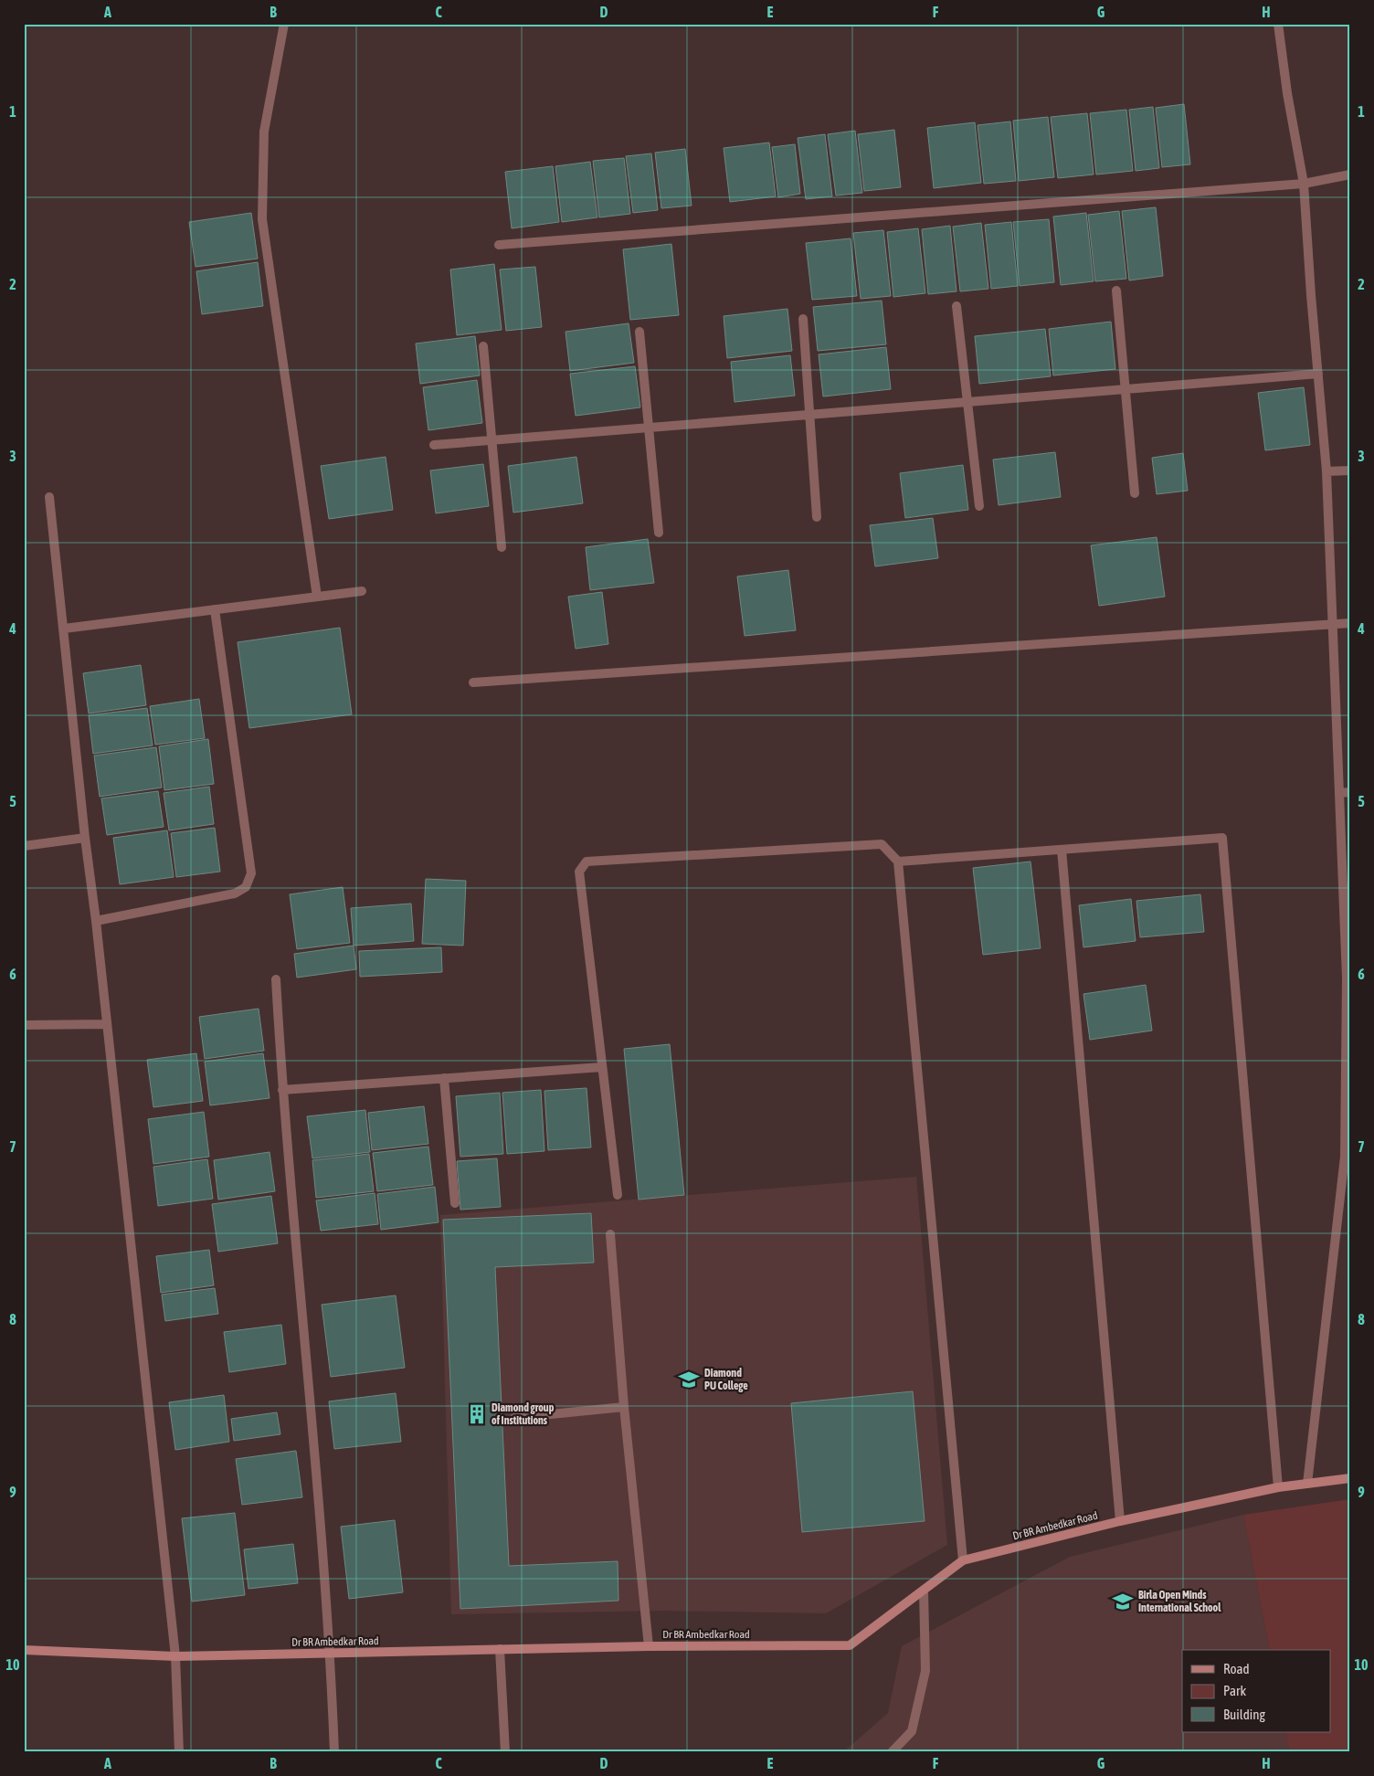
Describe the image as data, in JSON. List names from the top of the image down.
{
  "streets": {
    "main road": ["Dr BR Ambedkar Road"]
  },
  "places": {
    "school or university": ["Diamond PU College", "Birla Open Minds International School"],
    "building": ["Diamond group of Institutions"]
  },
  "legend": ["Road", "Park", "Building"],
  "grid": {
    "columns": [
      "A",
      "B",
      "C",
      "D",
      "E",
      "F",
      "G",
      "H"
    ],
    "rows": [
      "1",
      "2",
      "3",
      "4",
      "5",
      "6",
      "7",
      "8",
      "9",
      "10"
    ]
  }
}
